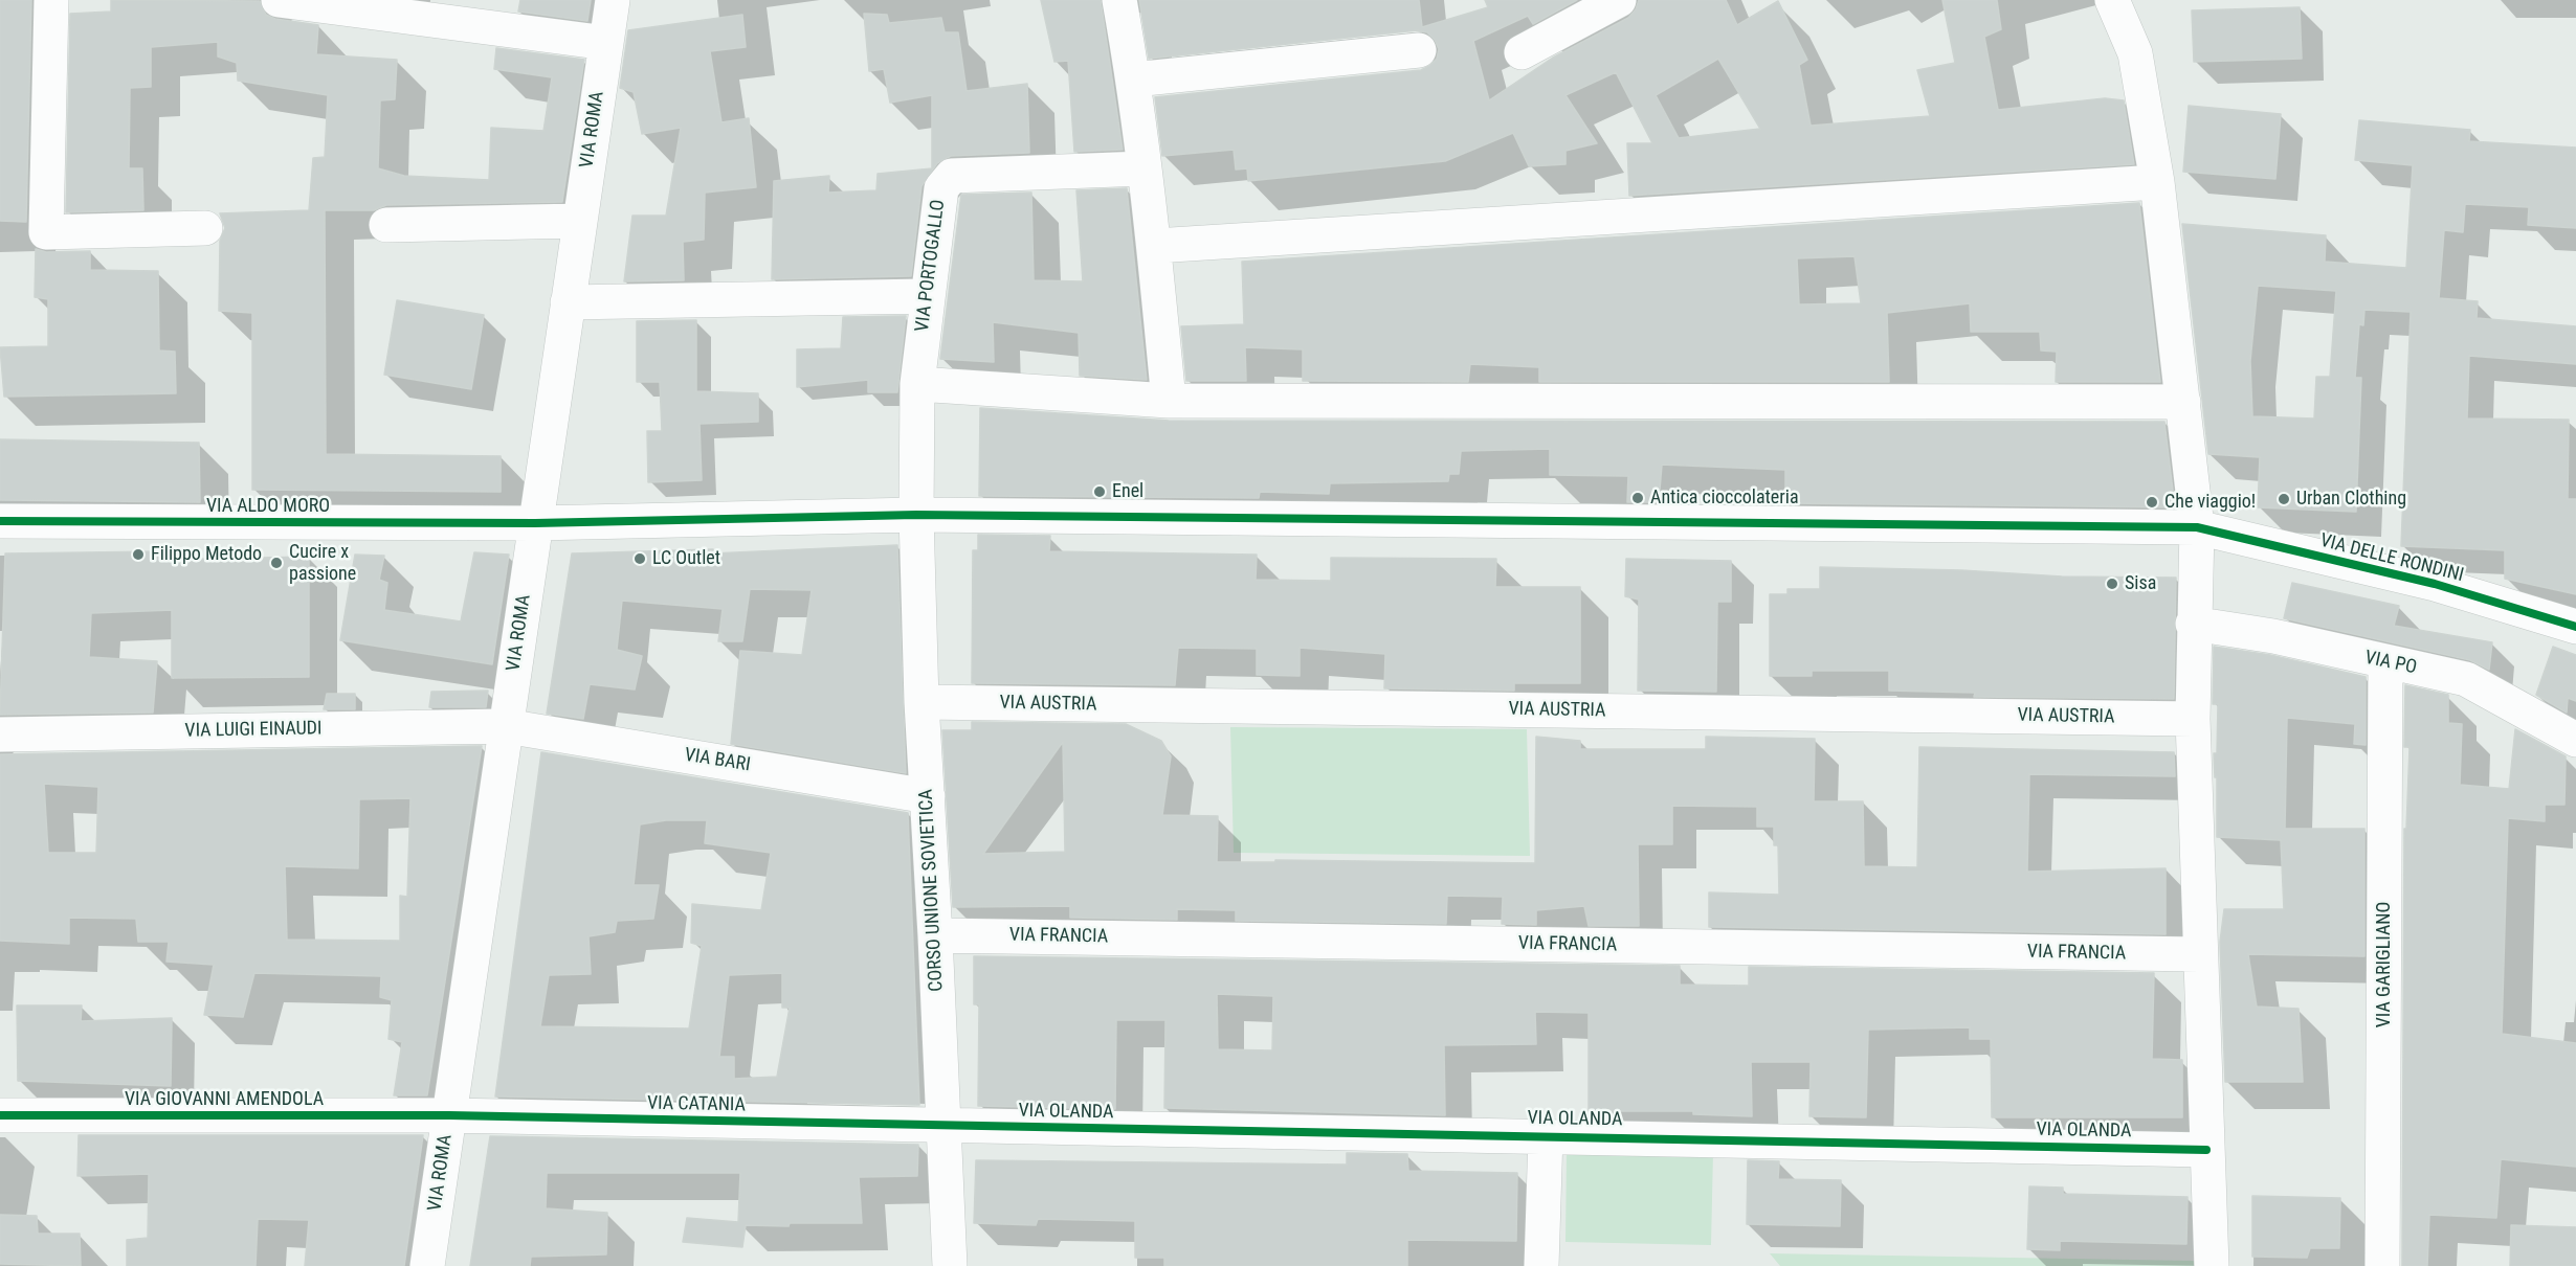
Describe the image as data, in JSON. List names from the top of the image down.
{
  "streets": {
    "street": [
      "VIA ROMA",
      "VIA PORTOGALLO",
      "VIA ALDO MORO",
      "VIA DELLE RONDINI",
      "VIA PO",
      "VIA AUSTRIA",
      "VIA LUIGI EINAUDI",
      "VIA BARI",
      "CORSO UNIONE SOVIETICA",
      "VIA FRANCIA",
      "VIA GARIGLIANO",
      "VIA GIOVANNI AMENDOLA",
      "VIA CATANIA",
      "VIA OLANDA"
    ]
  },
  "crossings": [
    ["VIA ROMA", "VIA ALDO MORO"],
    ["VIA ROMA", "VIA LUIGI EINAUDI"],
    ["VIA ROMA", "VIA BARI"],
    ["VIA ROMA", "VIA GIOVANNI AMENDOLA"],
    ["VIA ROMA", "VIA CATANIA"],
    ["VIA PORTOGALLO", "VIA ALDO MORO"],
    ["VIA PORTOGALLO", "VIA DELLE RONDINI"],
    ["VIA PORTOGALLO", "CORSO UNIONE SOVIETICA"],
    ["VIA ALDO MORO", "VIA DELLE RONDINI"],
    ["VIA ALDO MORO", "CORSO UNIONE SOVIETICA"],
    ["VIA DELLE RONDINI", "CORSO UNIONE SOVIETICA"],
    ["VIA PO", "VIA GARIGLIANO"],
    ["VIA AUSTRIA", "CORSO UNIONE SOVIETICA"],
    ["VIA LUIGI EINAUDI", "VIA BARI"],
    ["VIA BARI", "CORSO UNIONE SOVIETICA"],
    ["CORSO UNIONE SOVIETICA", "VIA FRANCIA"],
    ["CORSO UNIONE SOVIETICA", "VIA CATANIA"],
    ["CORSO UNIONE SOVIETICA", "VIA OLANDA"],
    ["VIA GIOVANNI AMENDOLA", "VIA CATANIA"],
    ["VIA CATANIA", "VIA OLANDA"]
  ],
  "places": [
    "Enel",
    "Antica cioccolateria",
    "Urban Clothing",
    "Che viaggio!",
    "Filippo Metodo",
    "LC Outlet",
    "Cucire x passione",
    "Sisa"
  ]
}
